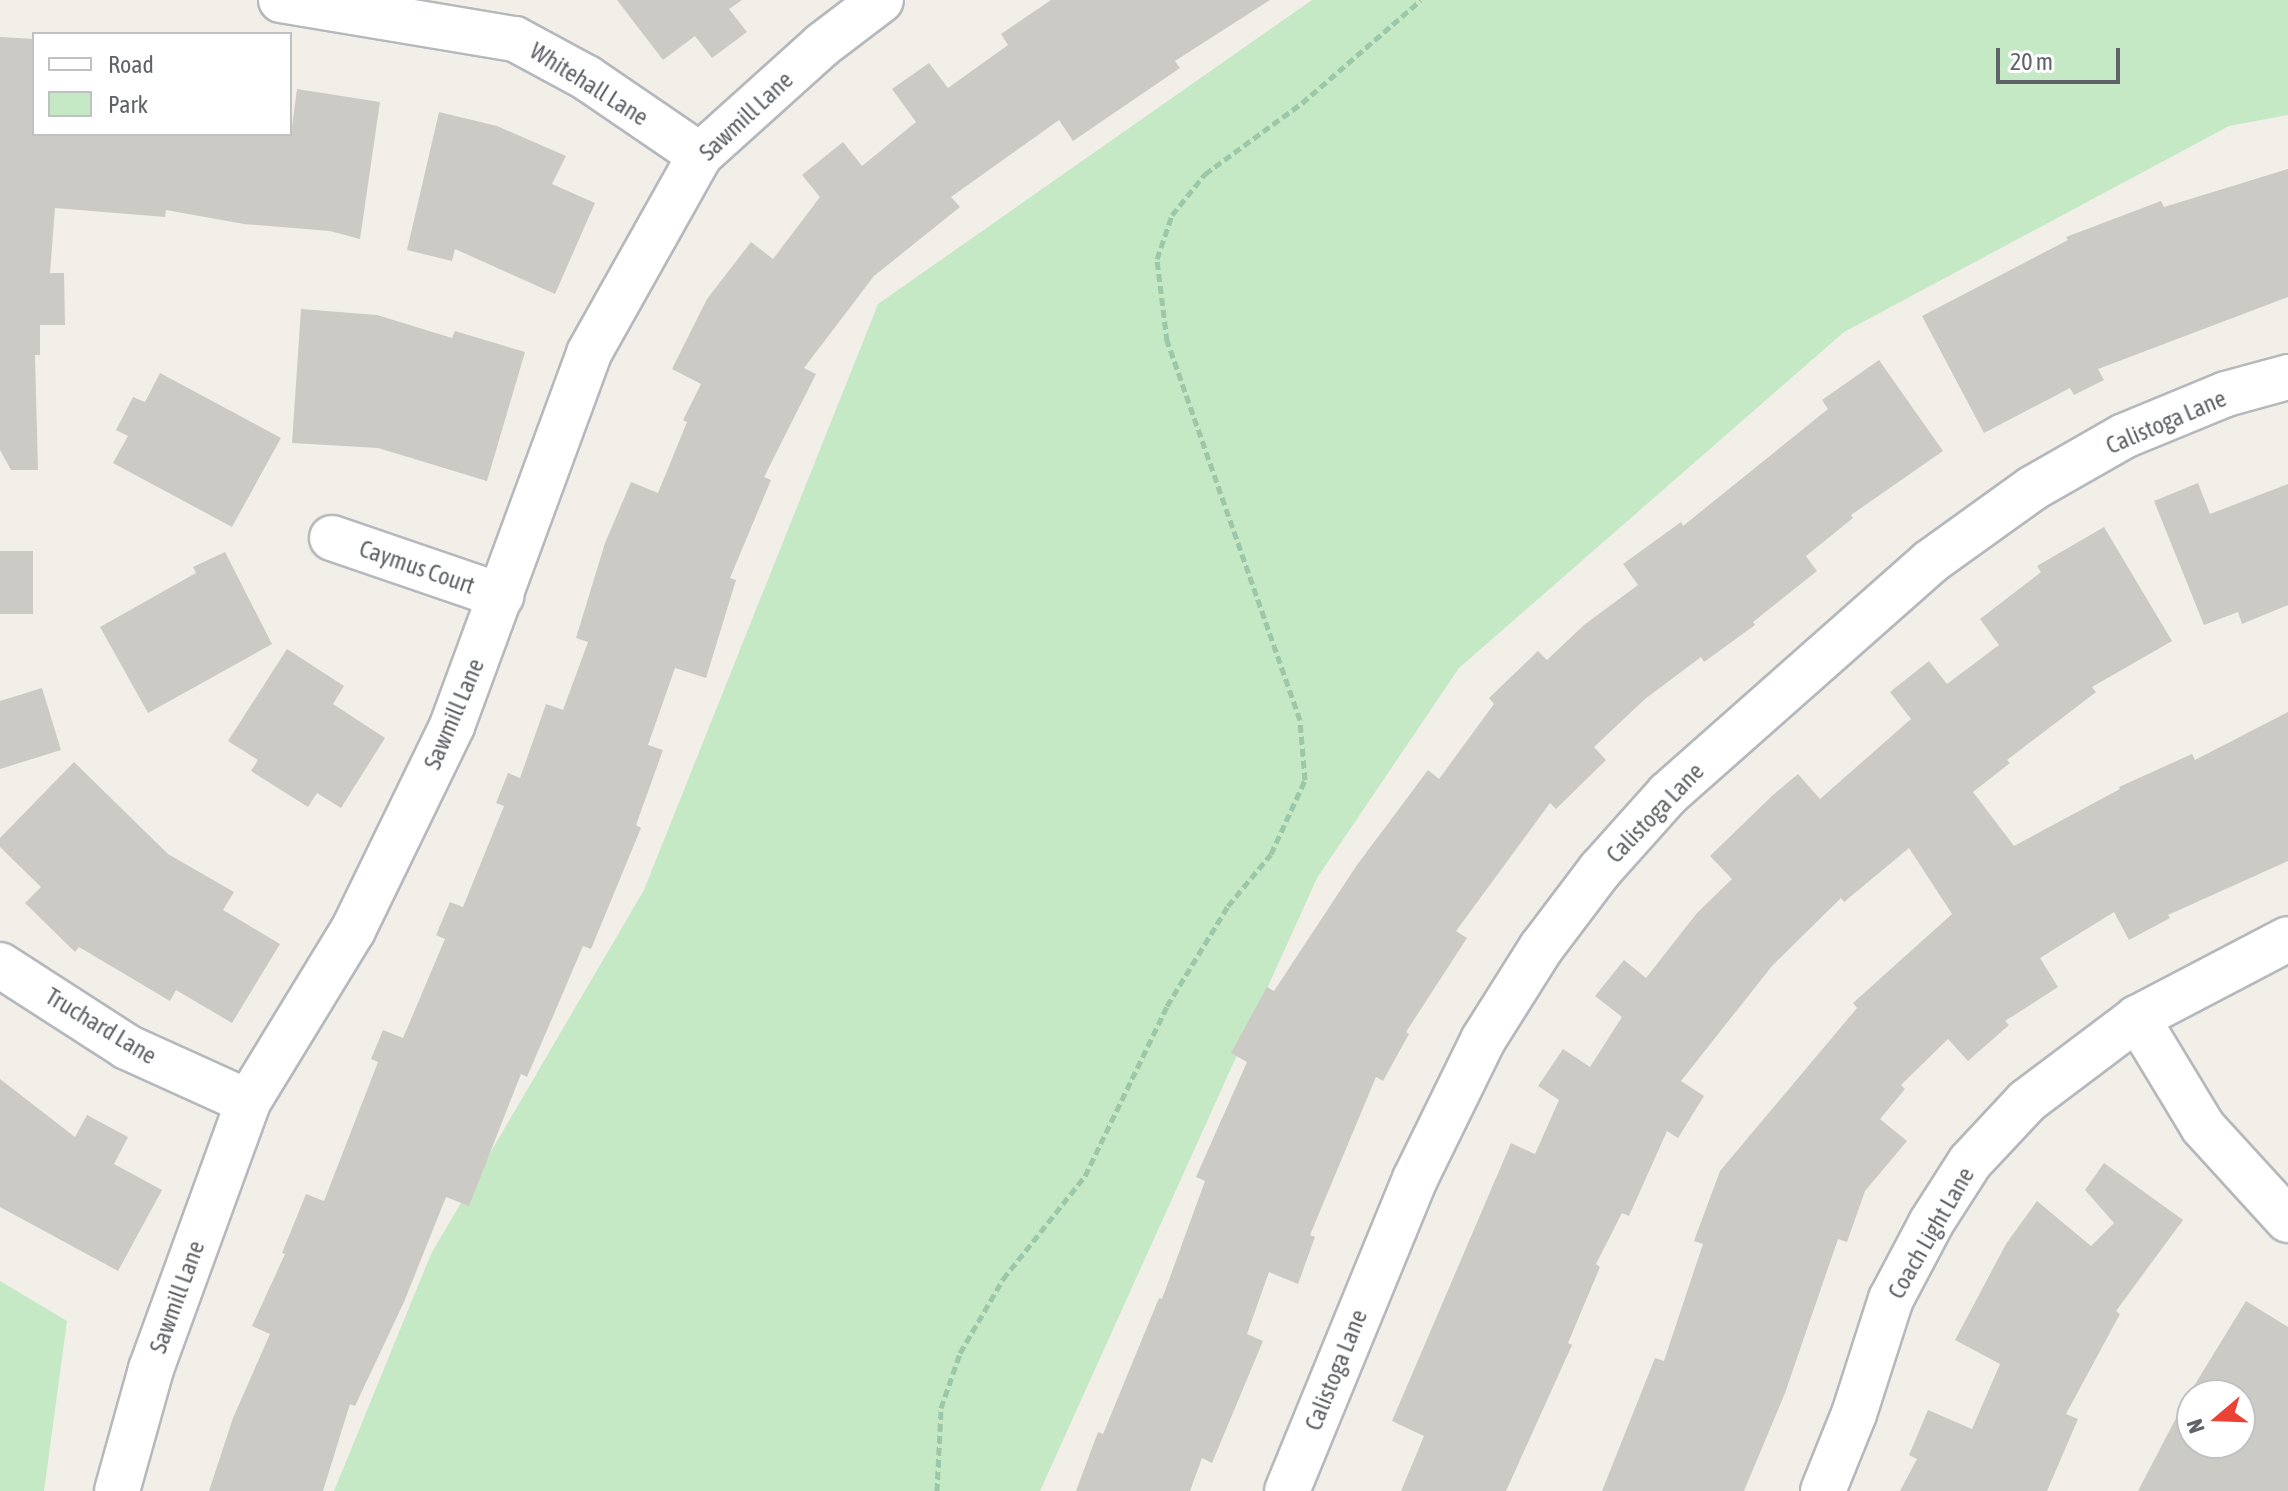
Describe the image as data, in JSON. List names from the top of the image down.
{
  "streets": {
    "street": [
      "Whitehall Lane",
      "Sawmill Lane",
      "Calistoga Lane",
      "Caymus Court",
      "Truchard Lane",
      "Coach Light Lane"
    ]
  },
  "crossings": [
    ["Whitehall Lane", "Sawmill Lane"],
    ["Sawmill Lane", "Caymus Court"],
    ["Sawmill Lane", "Truchard Lane"]
  ],
  "legend": ["Road", "Park"],
  "scale_bar": "20 m",
  "north": "left"
}
